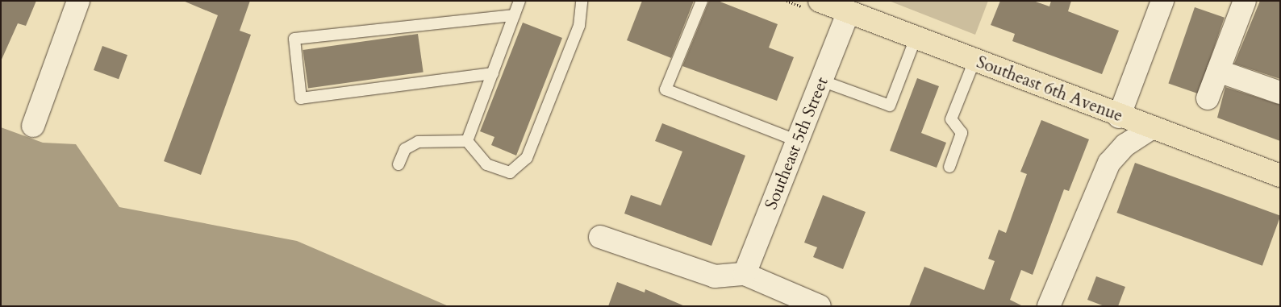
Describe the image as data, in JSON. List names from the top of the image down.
{
  "streets": {
    "main road": ["Southeast 6th Avenue"],
    "street": ["Southeast 5th Street"]
  },
  "crossings": [
    ["Southeast 6th Avenue", "Southeast 5th Street"]
  ]
}
